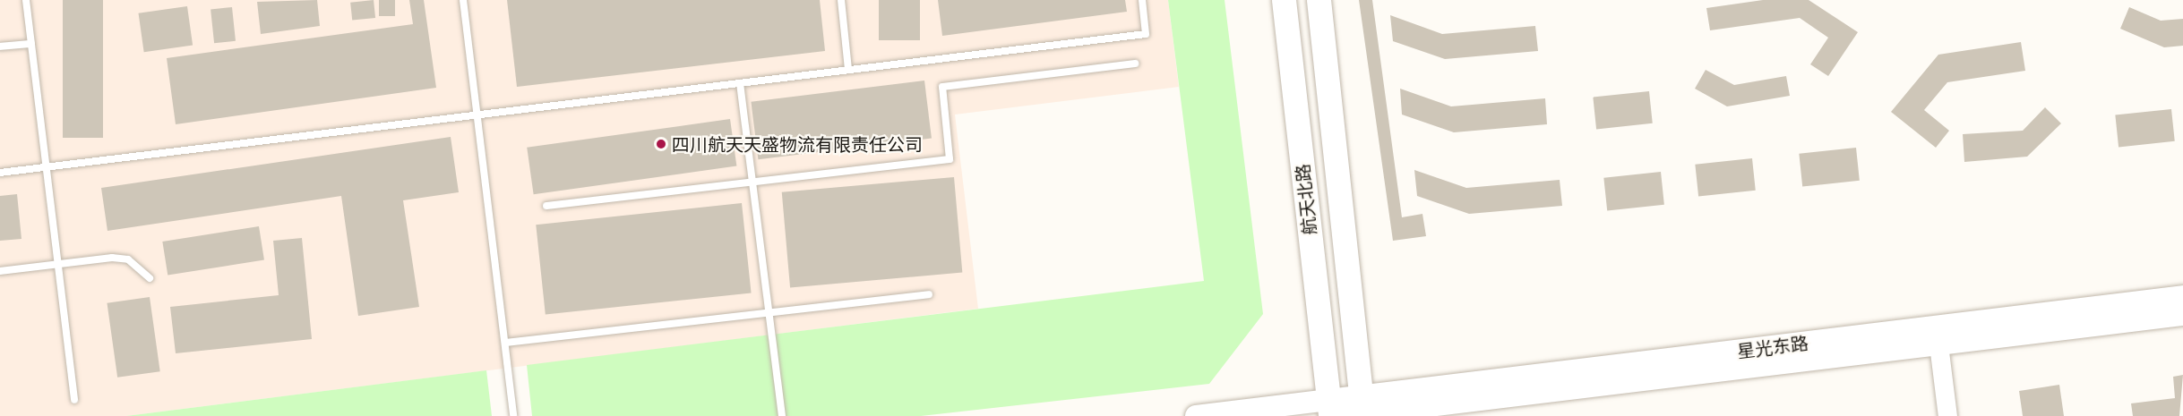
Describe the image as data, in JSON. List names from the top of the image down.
{
  "streets": {
    "main road": ["航天北路", "星光东路"]
  },
  "crossings": [
    ["航天北路", "星光东路"]
  ],
  "places": ["四川航天天盛物流有限责任公司"]
}
